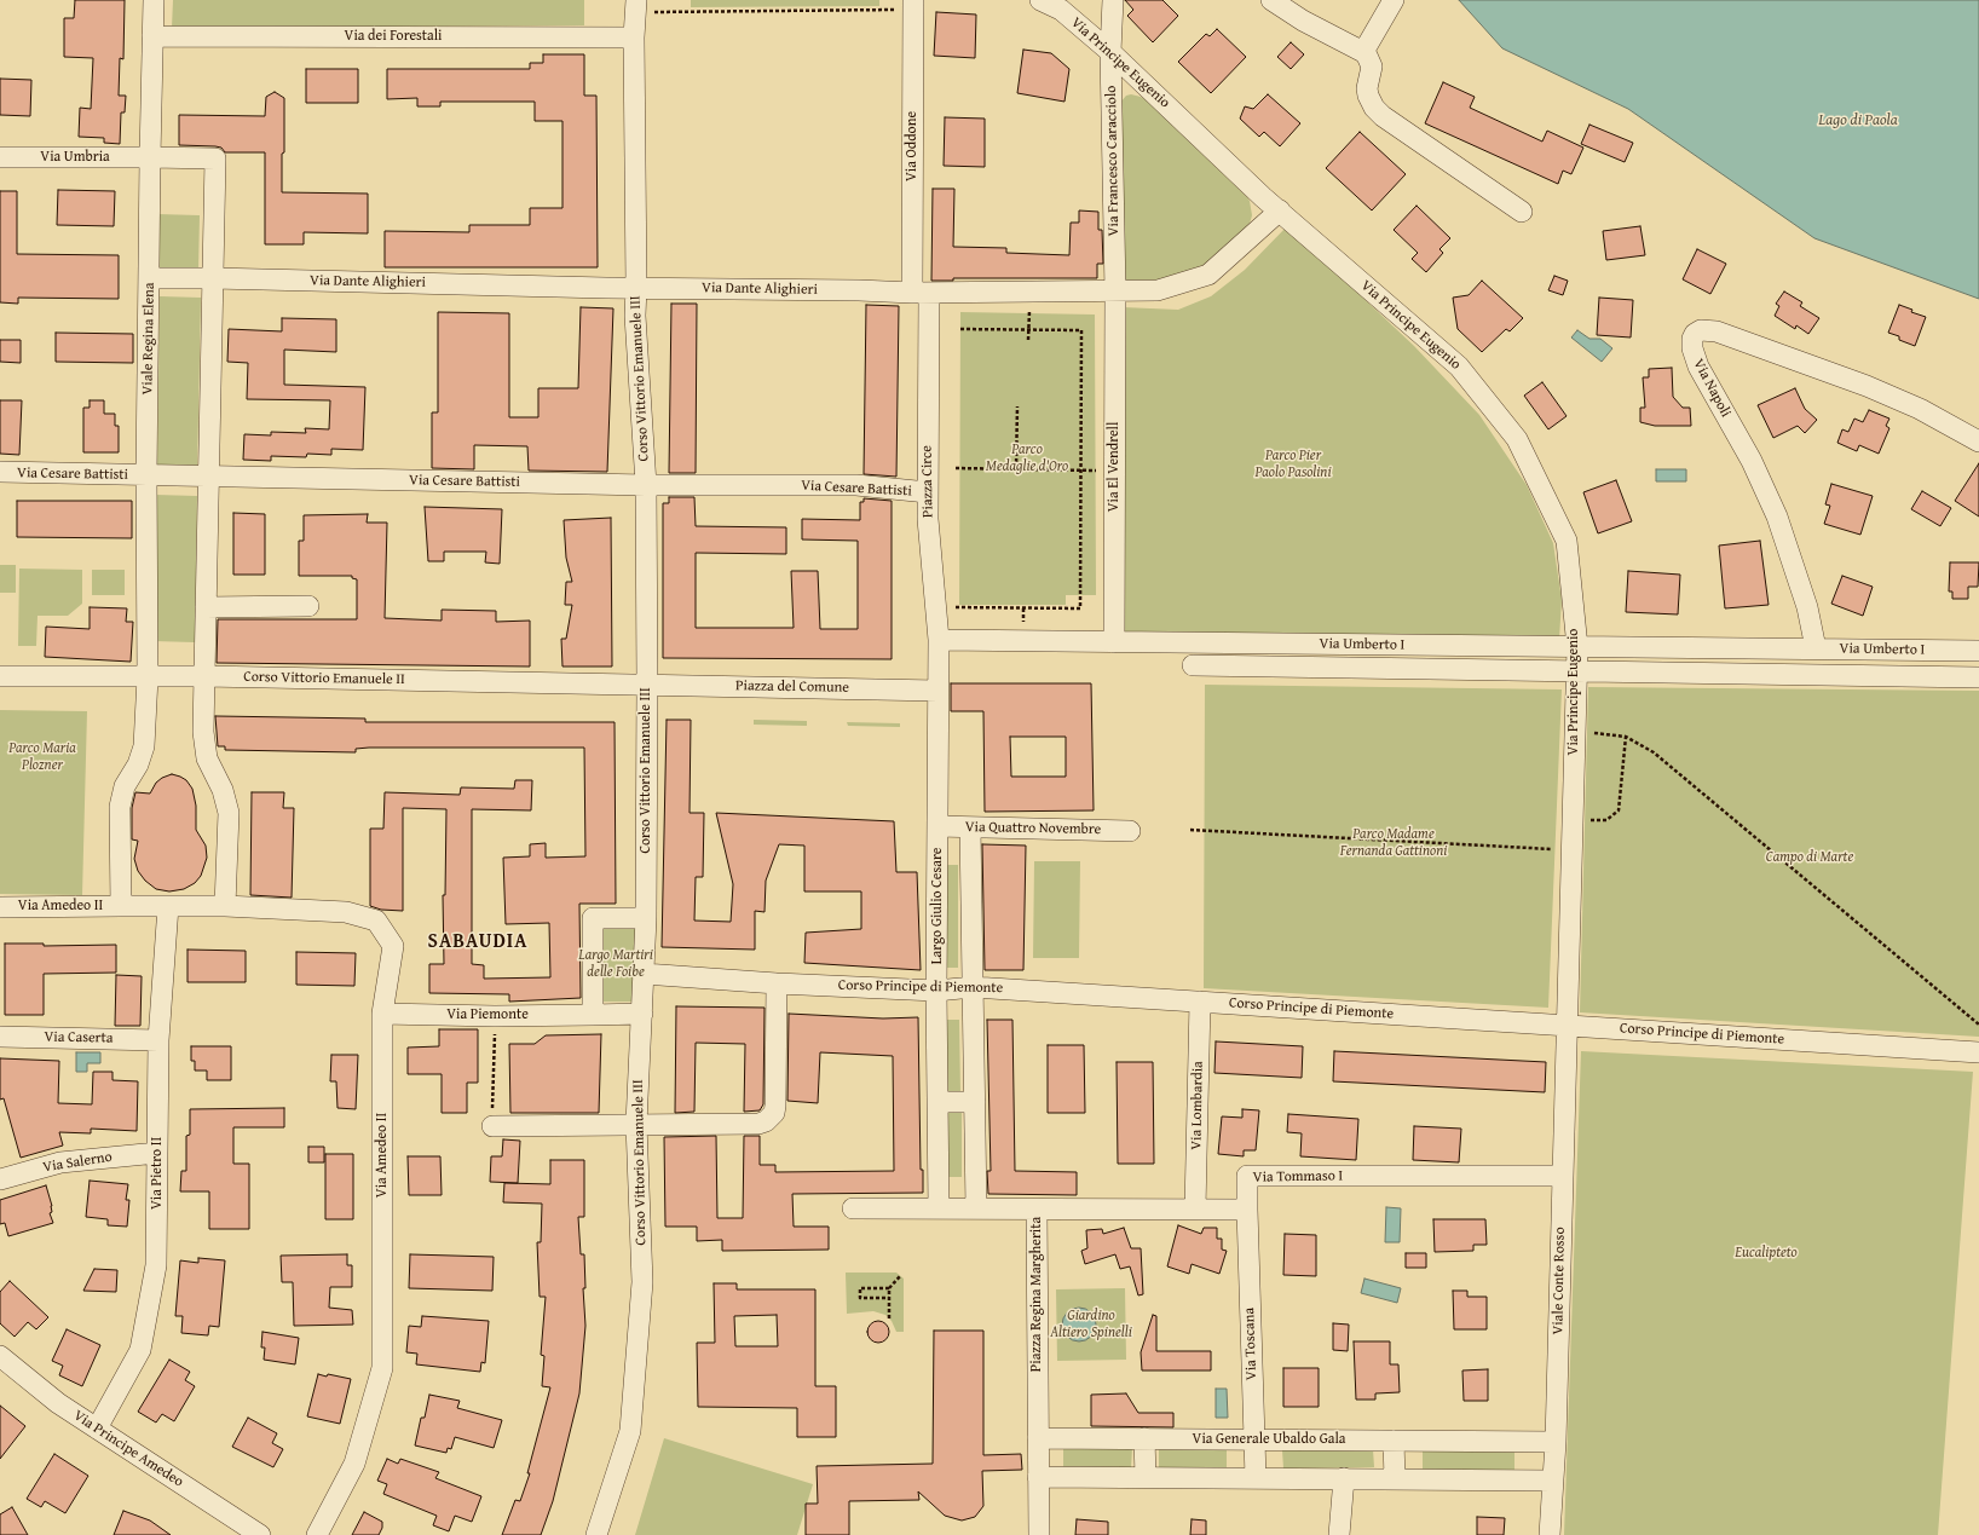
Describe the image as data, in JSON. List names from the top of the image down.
{
  "streets": {
    "street": [
      "Via dei Forestali",
      "Via Principe Eugenio",
      "Via Oddone",
      "Via Umbria",
      "Via Francesco Caracciolo",
      "Via Dante Alighieri",
      "Viale Regina Elena",
      "Corso Vittorio Emanuele III",
      "Via Napoli",
      "Via El Vendrell",
      "Via Cesare Battisti",
      "Piazza Circe",
      "Via Umberto I",
      "Corso Vittorio Emanuele II",
      "Piazza del Comune",
      "Via Quattro Novembre",
      "Via Amedeo II",
      "Largo Giulio Cesare",
      "Corso Principe di Piemonte",
      "Via Piemonte",
      "Via Caserta",
      "Via Lombardia",
      "Via Salerno",
      "Via Pietro II",
      "Via Tommaso I",
      "Viale Conte Rosso",
      "Piazza Regina Margherita",
      "Via Toscana",
      "Via Generale Ubaldo Gala",
      "Via Principe Amedeo"
    ]
  },
  "crossings": [
    ["Via dei Forestali", "Viale Regina Elena"],
    ["Via dei Forestali", "Corso Vittorio Emanuele III"],
    ["Via Principe Eugenio", "Via Francesco Caracciolo"],
    ["Via Principe Eugenio", "Via Dante Alighieri"],
    ["Via Principe Eugenio", "Via Umberto I"],
    ["Via Principe Eugenio", "Corso Principe di Piemonte"],
    ["Via Principe Eugenio", "Viale Conte Rosso"],
    ["Via Oddone", "Via Dante Alighieri"],
    ["Via Oddone", "Piazza Circe"],
    ["Via Umbria", "Via Dante Alighieri"],
    ["Via Umbria", "Viale Regina Elena"],
    ["Via Francesco Caracciolo", "Via Dante Alighieri"],
    ["Via Francesco Caracciolo", "Via El Vendrell"],
    ["Via Dante Alighieri", "Viale Regina Elena"],
    ["Via Dante Alighieri", "Corso Vittorio Emanuele III"],
    ["Via Dante Alighieri", "Via El Vendrell"],
    ["Via Dante Alighieri", "Piazza Circe"],
    ["Viale Regina Elena", "Via Cesare Battisti"],
    ["Viale Regina Elena", "Corso Vittorio Emanuele II"],
    ["Viale Regina Elena", "Via Amedeo II"],
    ["Corso Vittorio Emanuele III", "Via Cesare Battisti"],
    ["Corso Vittorio Emanuele III", "Corso Vittorio Emanuele II"],
    ["Corso Vittorio Emanuele III", "Piazza del Comune"],
    ["Corso Vittorio Emanuele III", "Corso Principe di Piemonte"],
    ["Via Napoli", "Via Umberto I"],
    ["Via El Vendrell", "Via Umberto I"],
    ["Via Cesare Battisti", "Piazza Circe"],
    ["Piazza Circe", "Via Umberto I"],
    ["Corso Vittorio Emanuele II", "Piazza del Comune"],
    ["Via Quattro Novembre", "Largo Giulio Cesare"],
    ["Via Amedeo II", "Via Piemonte"],
    ["Via Amedeo II", "Via Pietro II"],
    ["Largo Giulio Cesare", "Corso Principe di Piemonte"],
    ["Largo Giulio Cesare", "Piazza Regina Margherita"],
    ["Corso Principe di Piemonte", "Via Lombardia"],
    ["Corso Principe di Piemonte", "Viale Conte Rosso"],
    ["Via Caserta", "Via Pietro II"],
    ["Via Salerno", "Via Pietro II"],
    ["Via Pietro II", "Via Principe Amedeo"],
    ["Via Tommaso I", "Viale Conte Rosso"],
    ["Via Tommaso I", "Via Toscana"],
    ["Viale Conte Rosso", "Via Generale Ubaldo Gala"],
    ["Piazza Regina Margherita", "Via Generale Ubaldo Gala"],
    ["Via Toscana", "Via Generale Ubaldo Gala"]
  ],
  "districts": ["SABAUDIA"],
  "water": ["Lago di Paola"],
  "parks": [
    "Parco Medaglie d'Oro",
    "Parco Pier Paolo Pasolini",
    "Parco Maria Plozner",
    "Parco Madame Fernanda Gattinoni",
    "Campo di Marte",
    "Largo Martiri delle Foibe",
    "Eucalipteto",
    "Giardino Altiero Spinelli"
  ]
}
